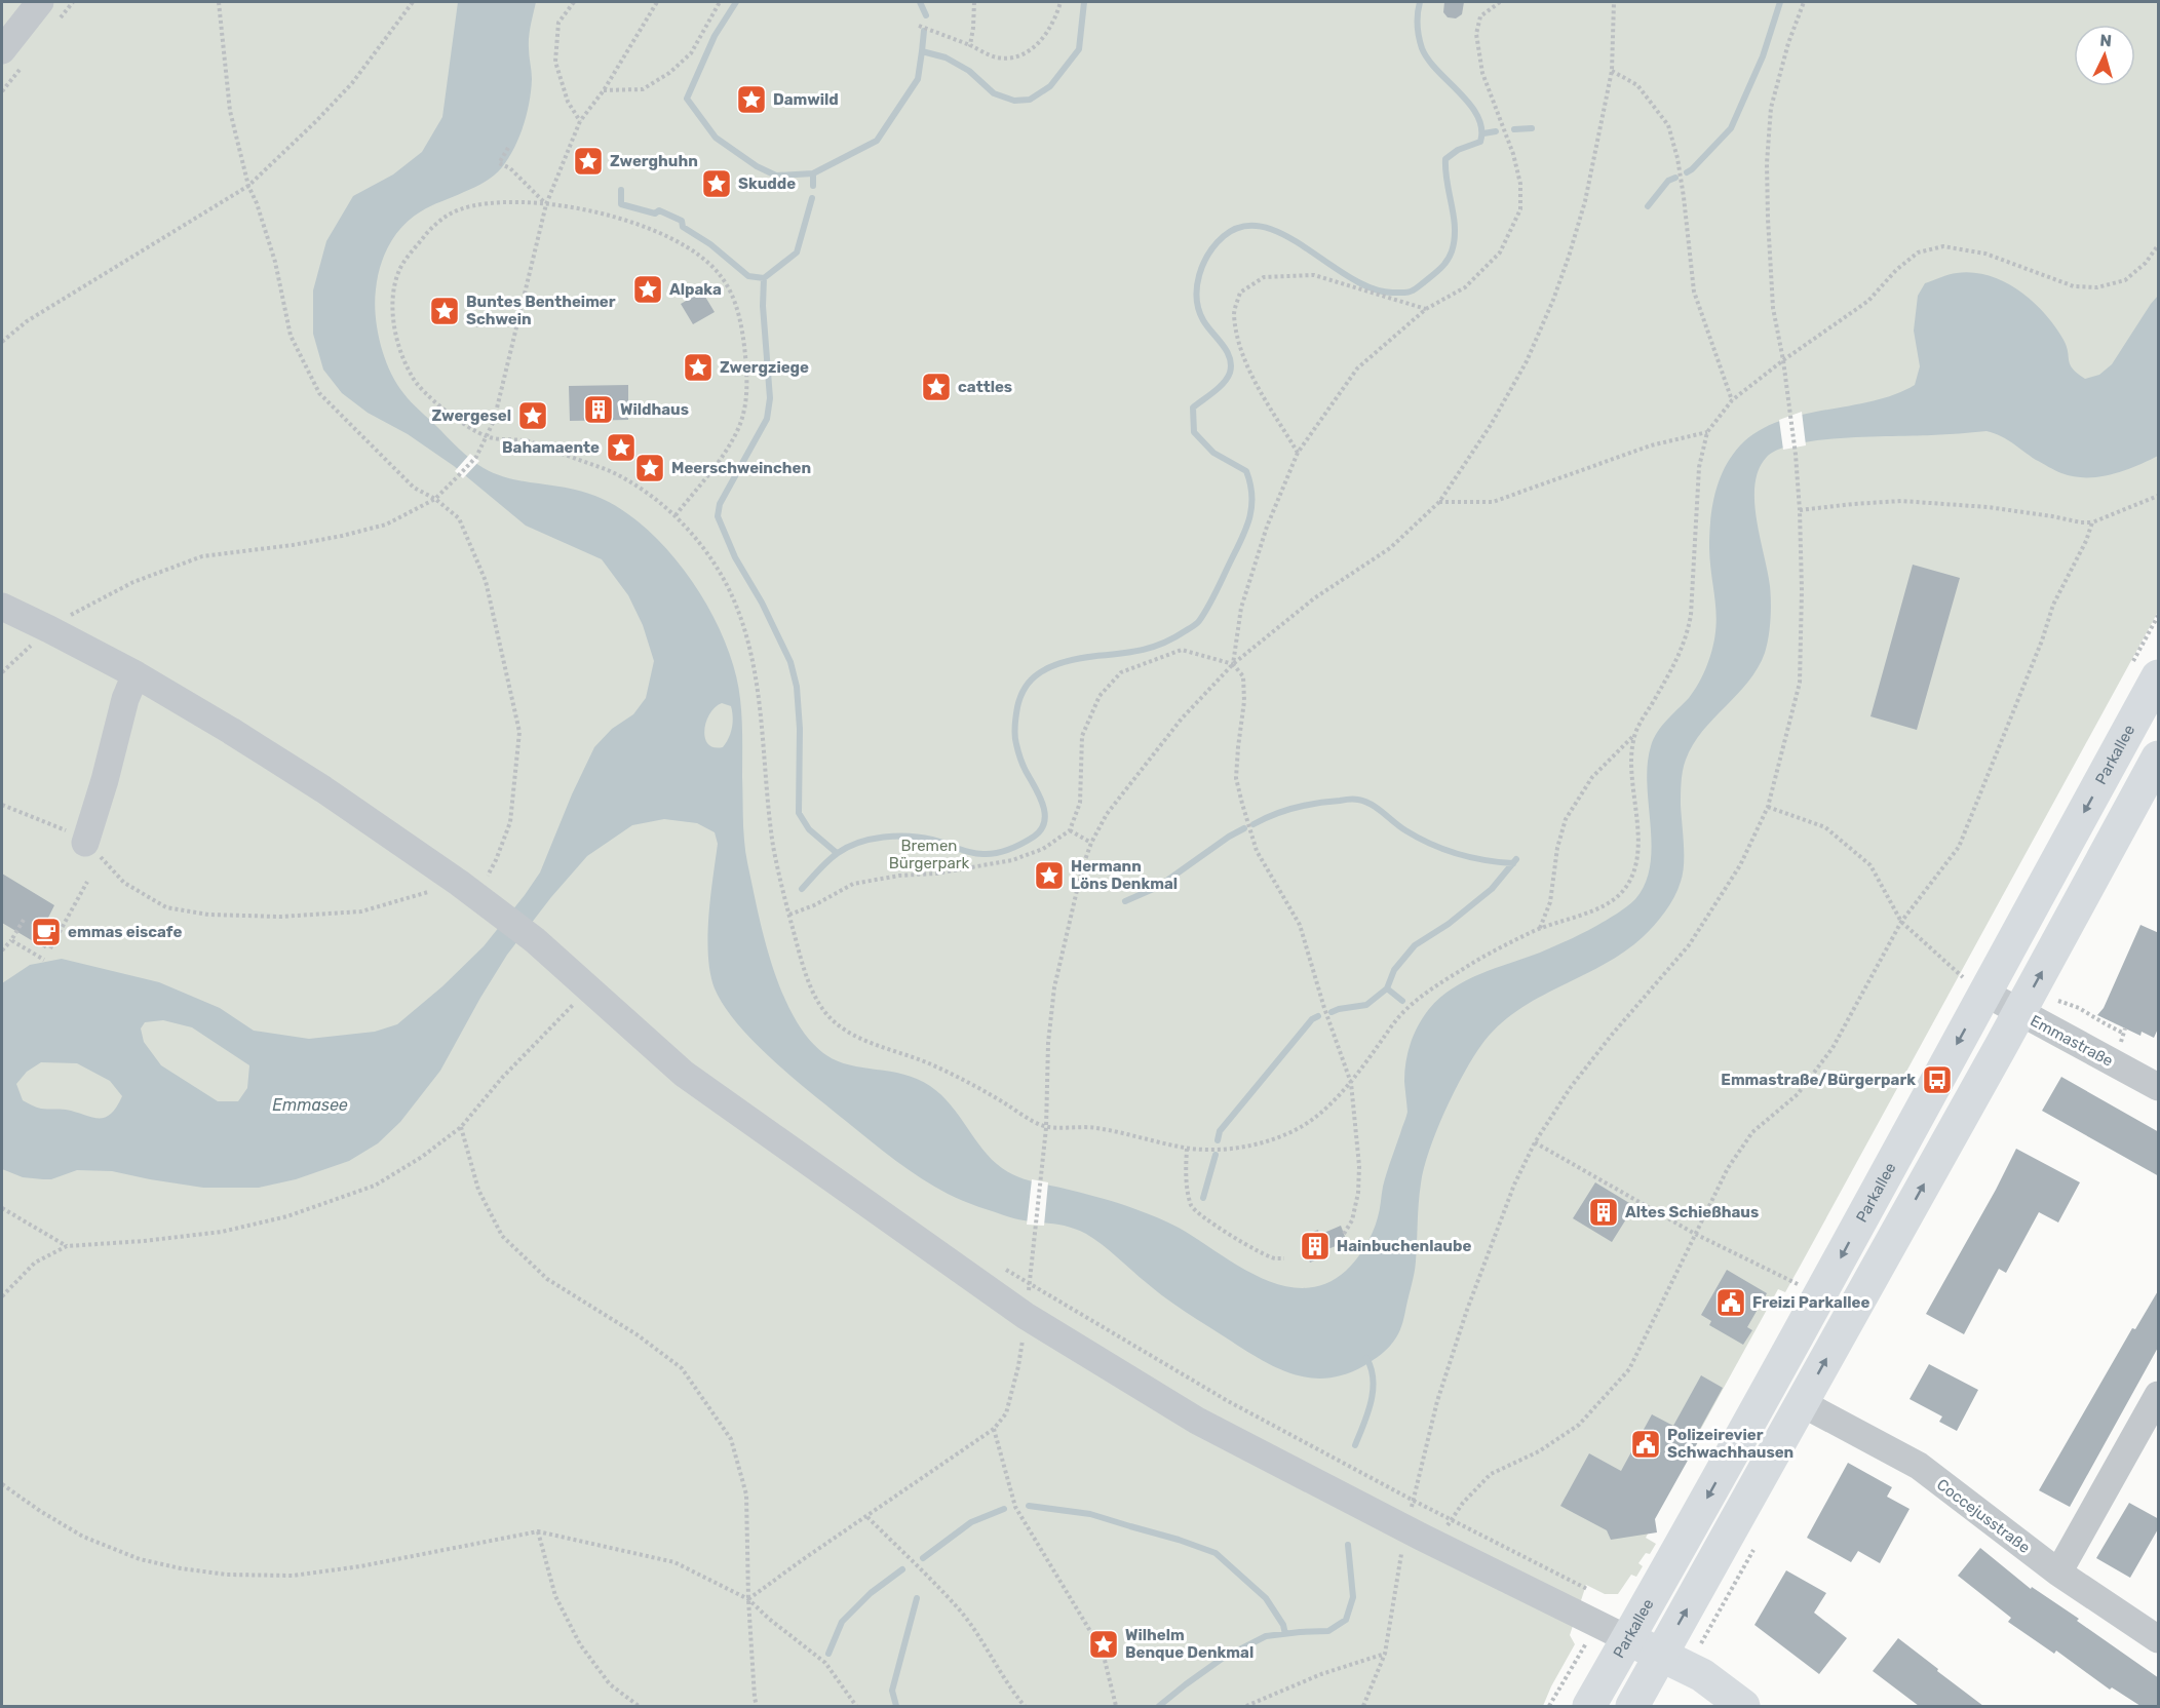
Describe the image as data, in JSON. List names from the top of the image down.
{
  "streets": {
    "main road": ["Parkallee"],
    "street": ["Emmastraße", "Coccejusstraße"]
  },
  "crossings": [
    ["Parkallee", "Emmastraße"]
  ],
  "water": ["Emmasee"],
  "parks": ["Bremen Bürgerpark"],
  "places": {
    "place": [
      "Damwild",
      "Zwerghuhn",
      "Skudde",
      "Alpaka",
      "Buntes Bentheimer Schwein",
      "Zwergziege",
      "cattles",
      "Zwergesel",
      "Bahamaente",
      "Meerschweinchen",
      "Hermann Löns Denkmal",
      "Wilhelm Benque Denkmal"
    ],
    "building": ["Wildhaus", "Altes Schießhaus", "Hainbuchenlaube"],
    "cafe": ["emmas eiscafe"],
    "bus stop": ["Emmastraße/Bürgerpark"],
    "public building": ["Freizi Parkallee", "Polizeirevier Schwachhausen"]
  },
  "north": "top"
}
